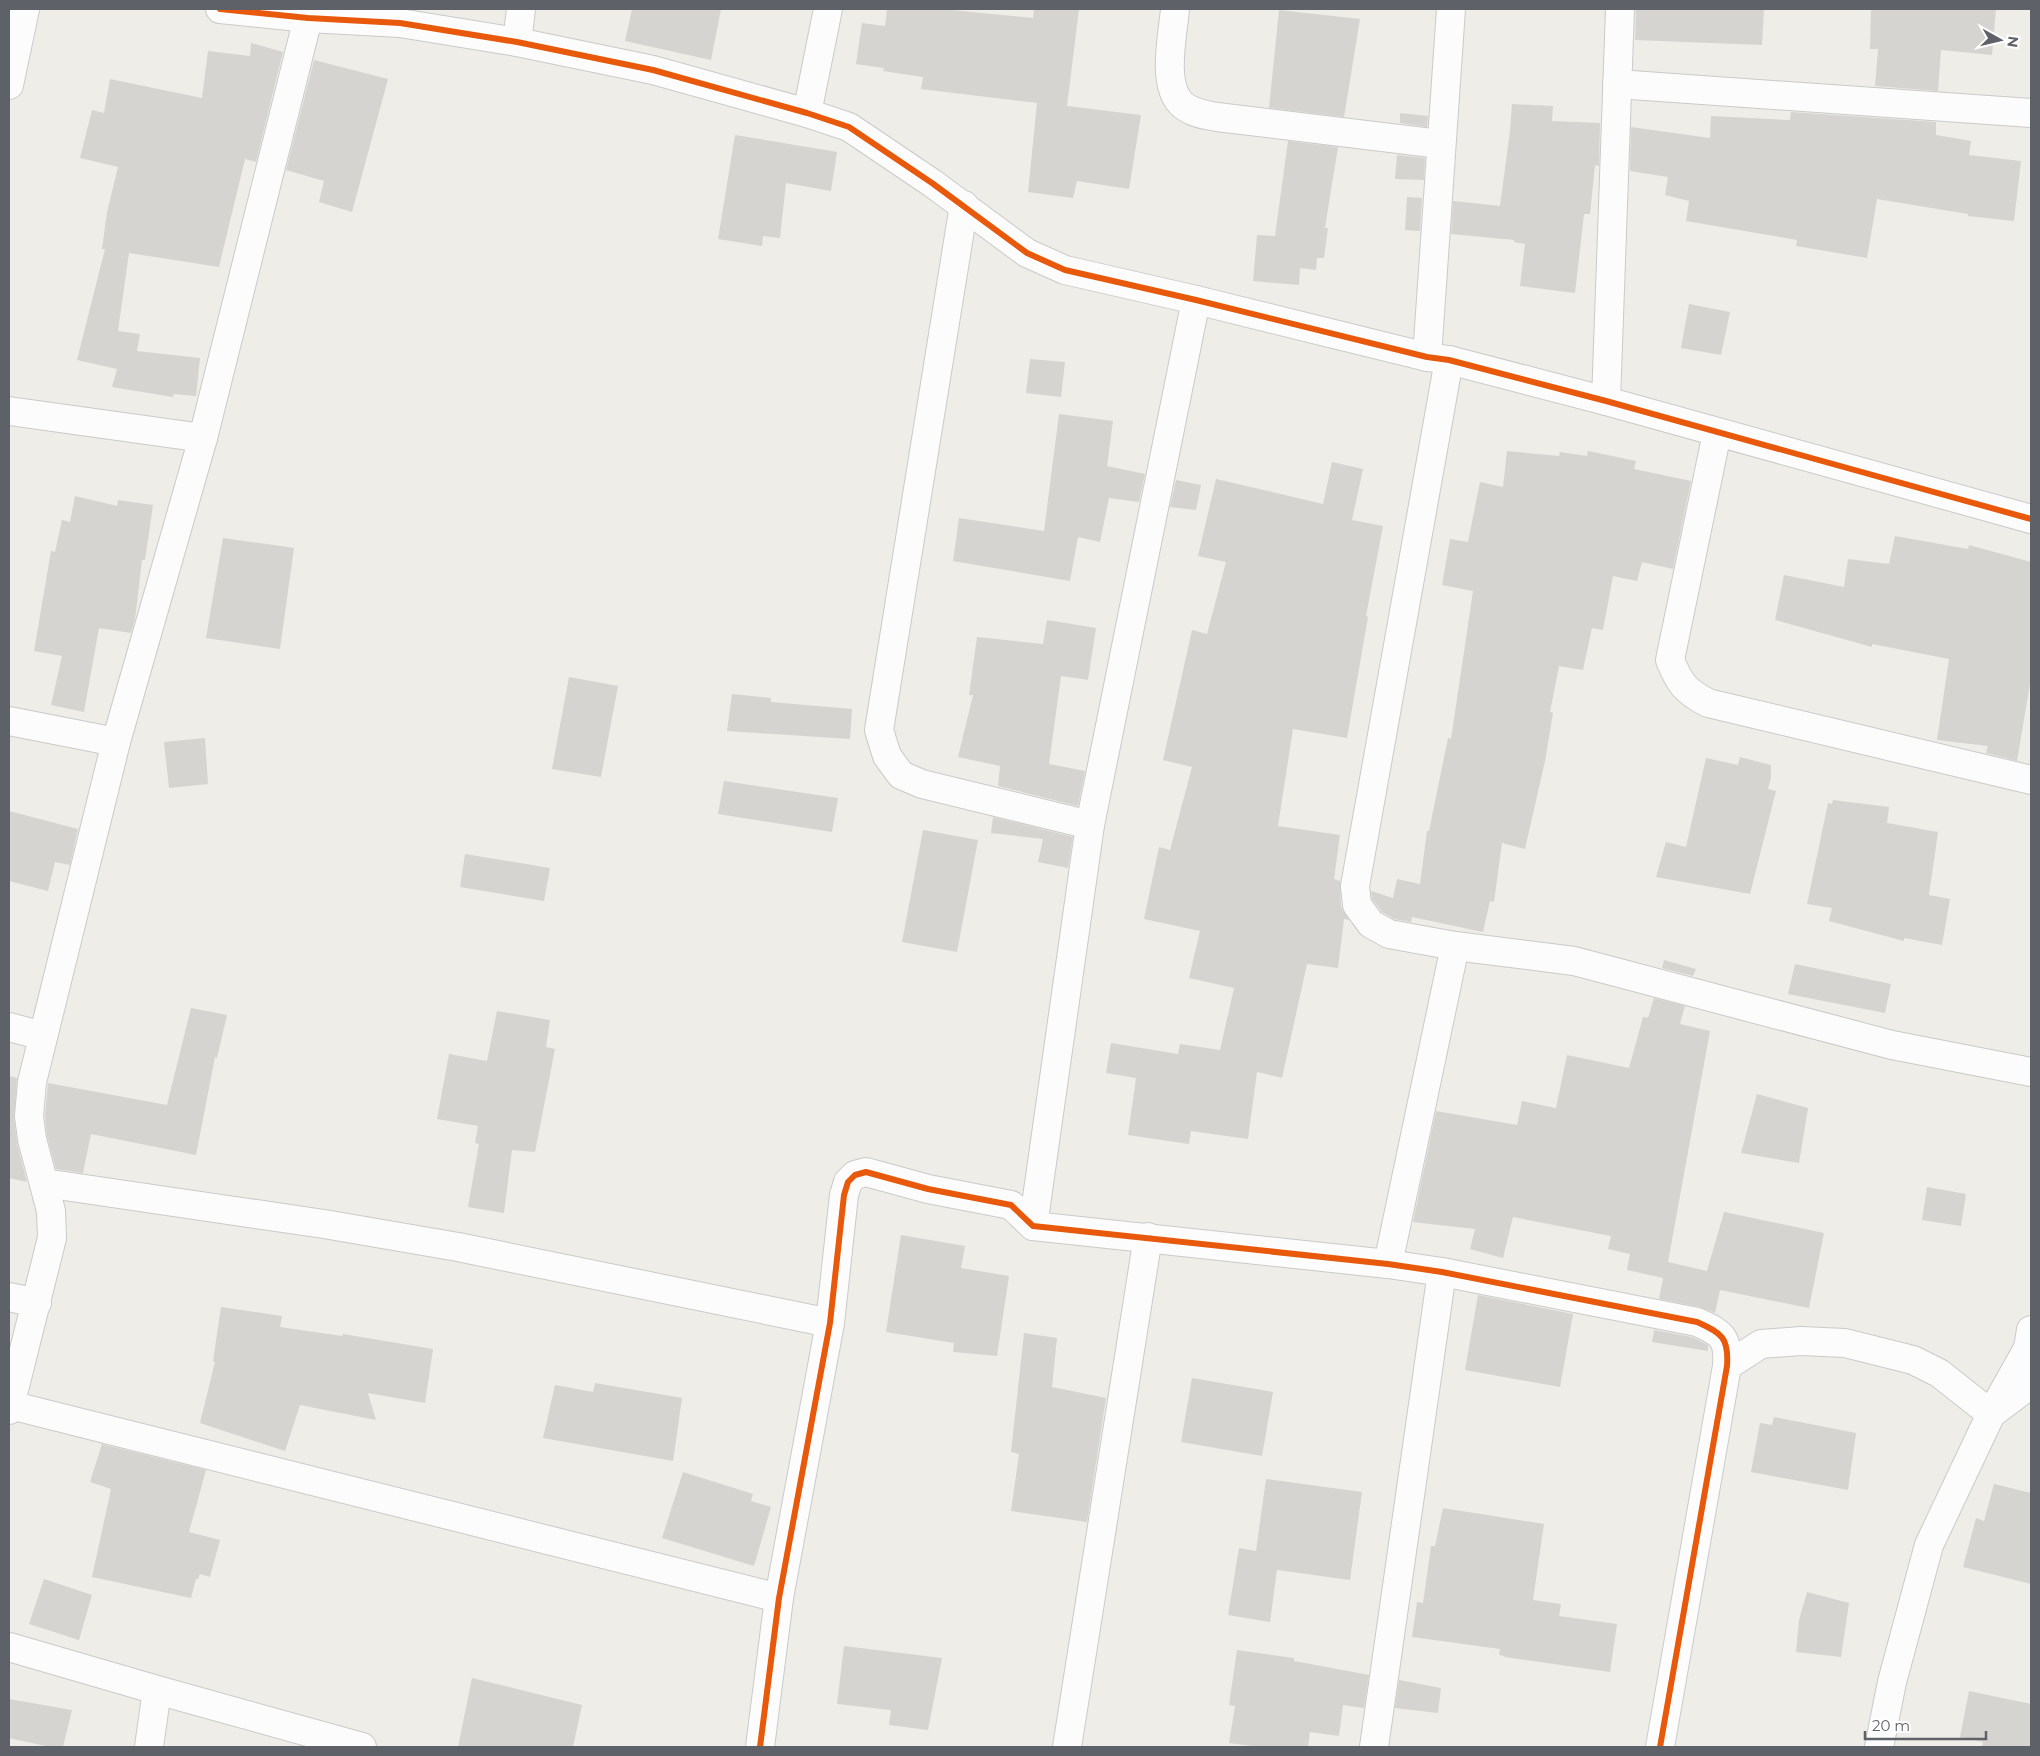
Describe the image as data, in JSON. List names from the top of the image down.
{
  "scale_bar": "20 m",
  "north": "right"
}
